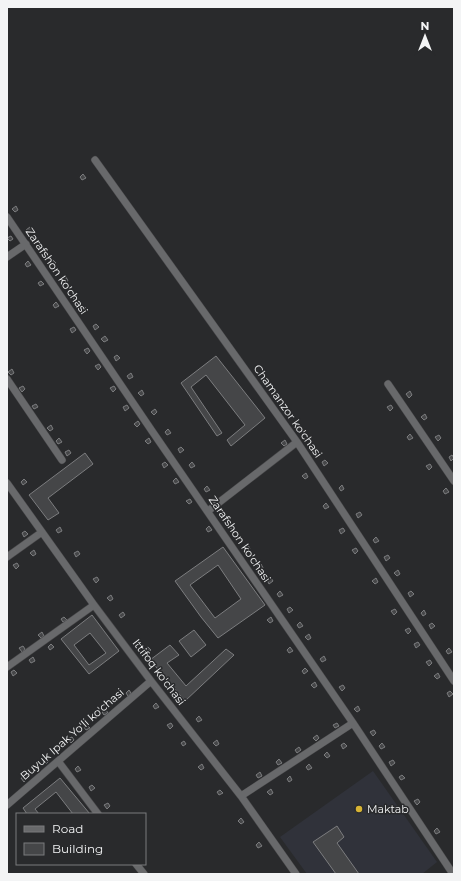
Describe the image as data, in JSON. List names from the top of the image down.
{
  "streets": {
    "street": [
      "Zarafshon ko'chasi",
      "Chamanzor ko'chasi",
      "Ittifoq ko'chasi",
      "Buyuk Ipak Yo'li ko'chasi"
    ]
  },
  "crossings": [
    ["Ittifoq ko'chasi", "Buyuk Ipak Yo'li ko'chasi"]
  ],
  "places": ["Maktab"],
  "legend": ["Road", "Building"],
  "north": "top"
}
